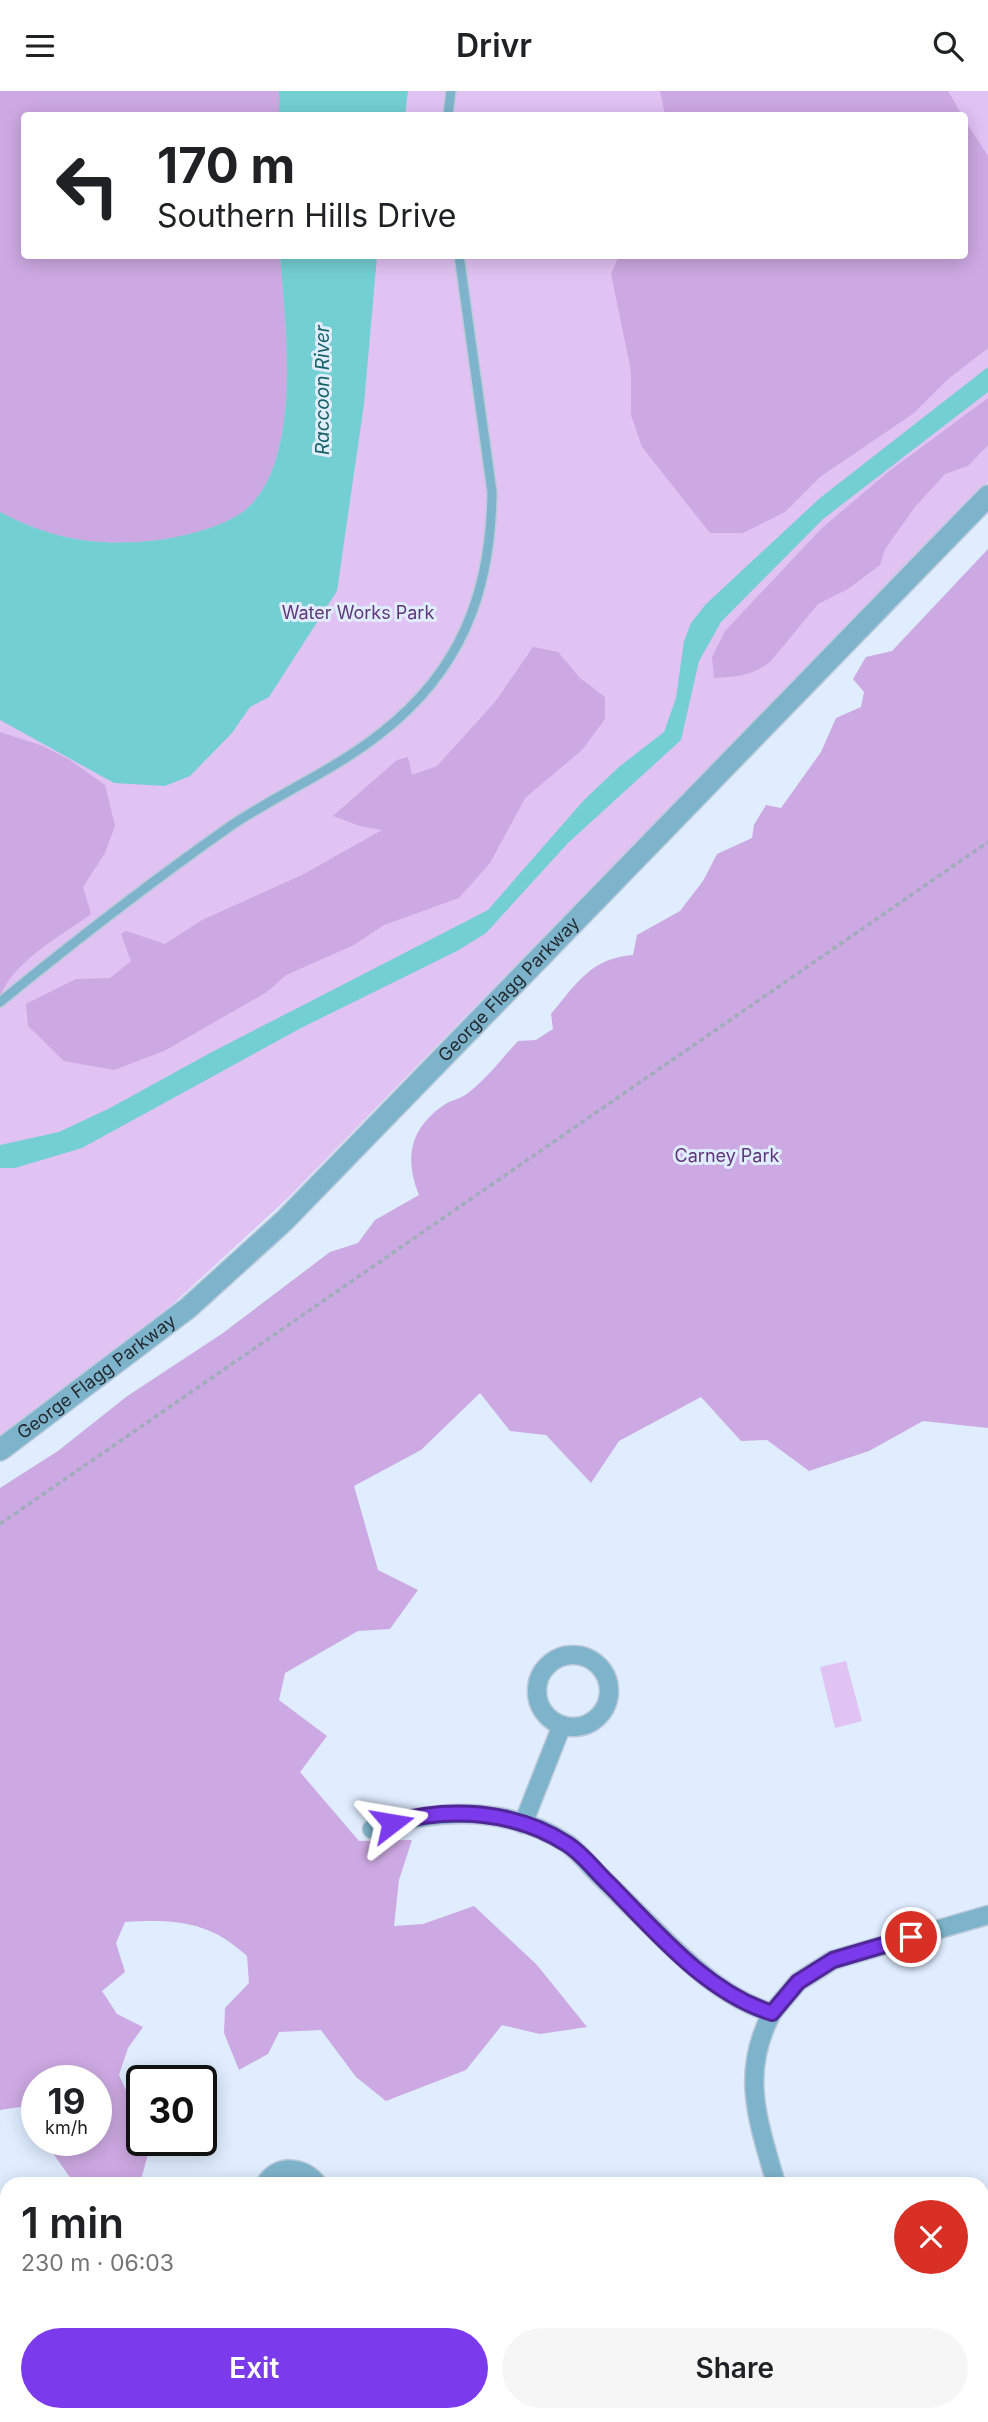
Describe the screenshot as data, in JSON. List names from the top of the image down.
{
  "streets": {
    "street": ["George Flagg Parkway"]
  },
  "water": ["Raccoon River"],
  "parks": ["Water Works Park", "Carney Park"],
  "page": {
    "header": "Drivr",
    "turn": ["170 m", "Southern Hills Drive"],
    "speed": "19 km/h",
    "limit": "30",
    "heading": ["1 min", "230 m · 06:03"],
    "buttons": ["Exit", "Share"]
  }
}
